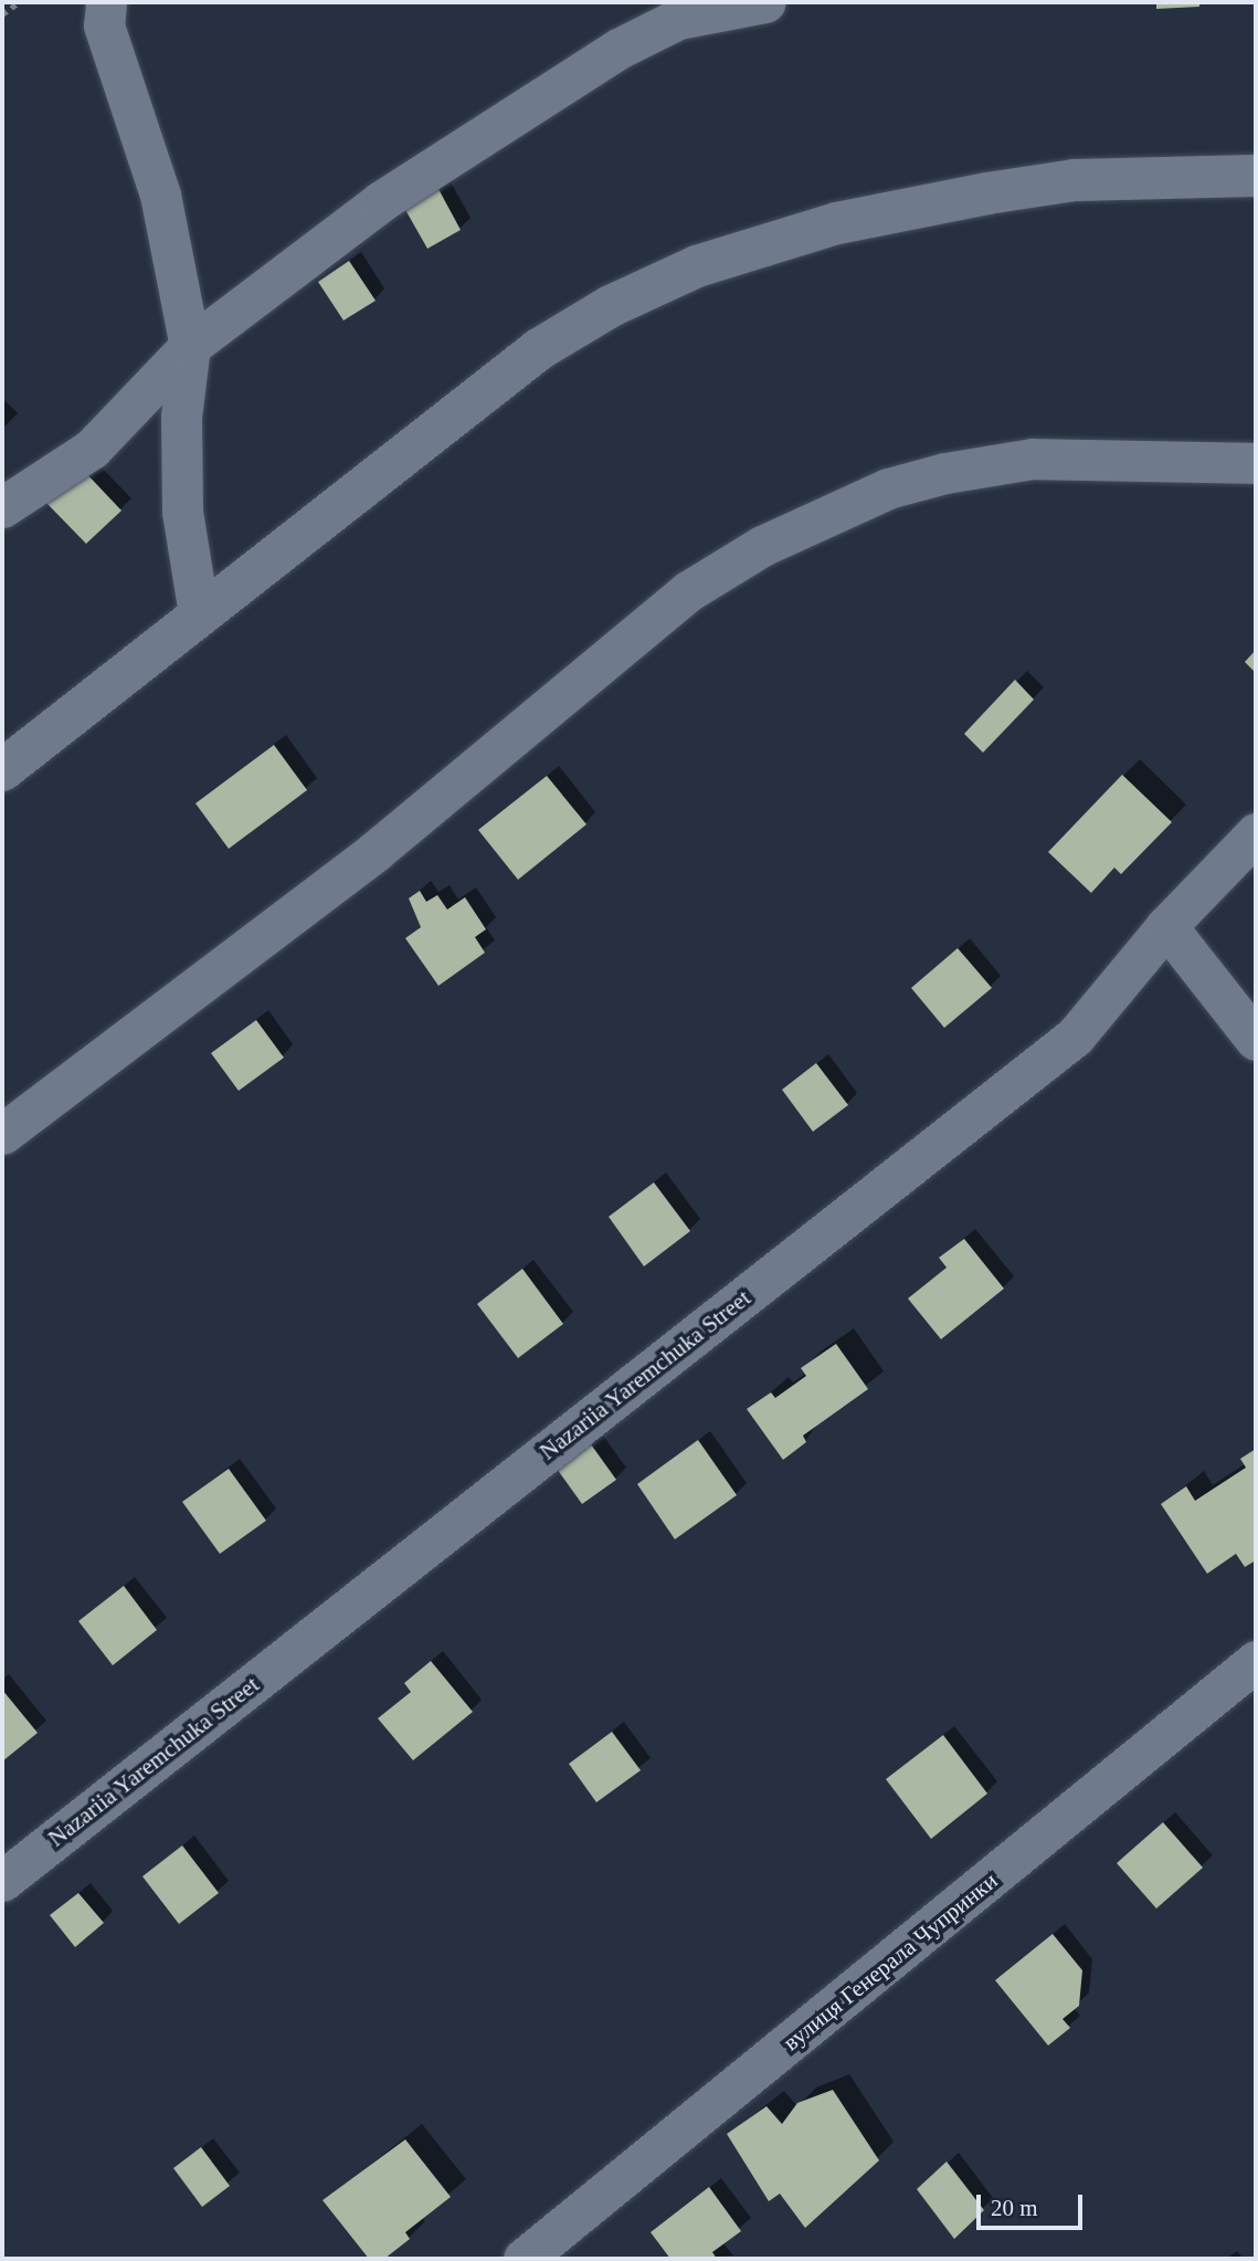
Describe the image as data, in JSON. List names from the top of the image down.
{
  "streets": {
    "street": ["Nazariia Yaremchuka Street", "вулиця Генерала Чупринки"]
  },
  "scale_bar": "20 m"
}
